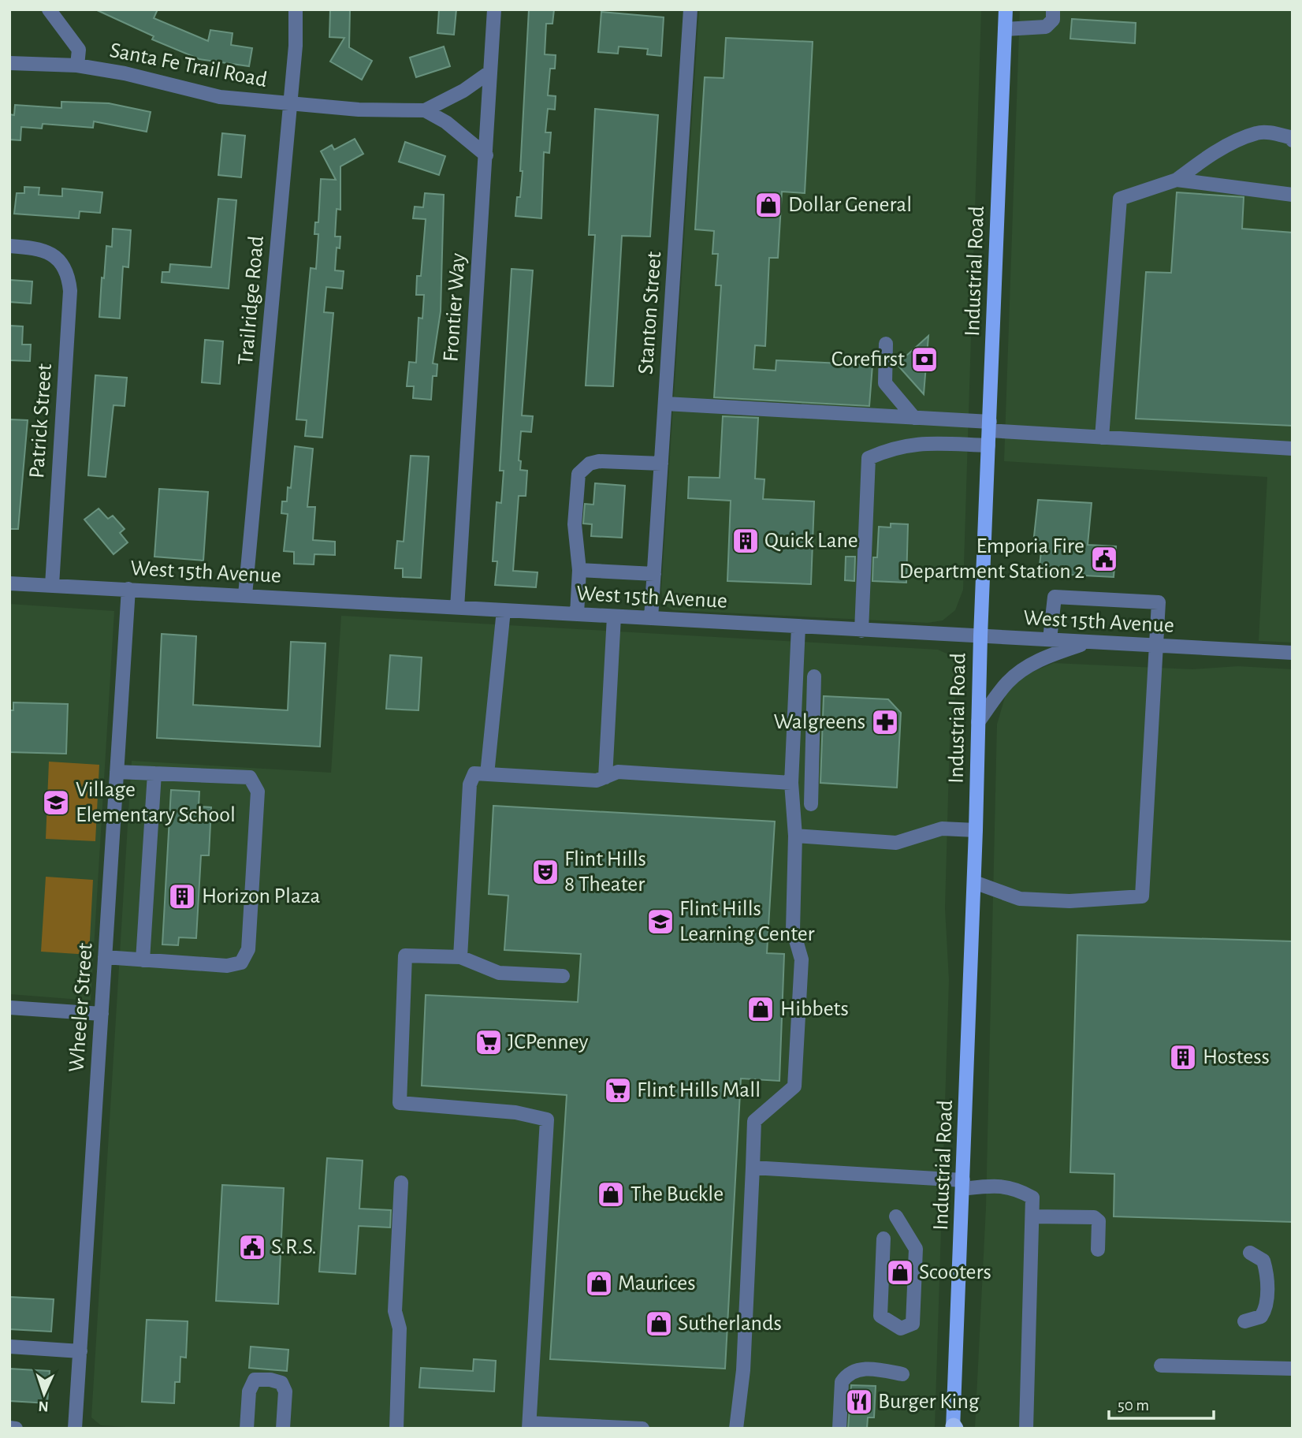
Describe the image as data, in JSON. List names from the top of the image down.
{
  "streets": {
    "main road": ["Industrial Road"],
    "street": [
      "Santa Fe Trail Road",
      "Trailridge Road",
      "Frontier Way",
      "Stanton Street",
      "Patrick Street",
      "West 15th Avenue",
      "Wheeler Street"
    ]
  },
  "crossings": [
    ["Santa Fe Trail Road", "Trailridge Road"],
    ["Santa Fe Trail Road", "Frontier Way"],
    ["Industrial Road", "West 15th Avenue"],
    ["Trailridge Road", "West 15th Avenue"],
    ["Frontier Way", "West 15th Avenue"],
    ["Stanton Street", "West 15th Avenue"],
    ["Patrick Street", "West 15th Avenue"],
    ["West 15th Avenue", "Wheeler Street"]
  ],
  "places": {
    "shop": [
      "Dollar General",
      "Hibbets",
      "The Buckle",
      "Scooters",
      "Maurices",
      "Sutherlands"
    ],
    "bank": ["Corefirst"],
    "building": ["Quick Lane", "Horizon Plaza", "Hostess"],
    "public building": ["Emporia Fire Department Station 2", "S.R.S."],
    "pharmacy": ["Walgreens"],
    "school or university": ["Village Elementary School", "Flint Hills Learning Center"],
    "theatre": ["Flint Hills 8 Theater"],
    "supermarket": ["JCPenney", "Flint Hills Mall"],
    "restaurant": ["Burger King"]
  },
  "scale_bar": "50 m",
  "north": "bottom"
}
